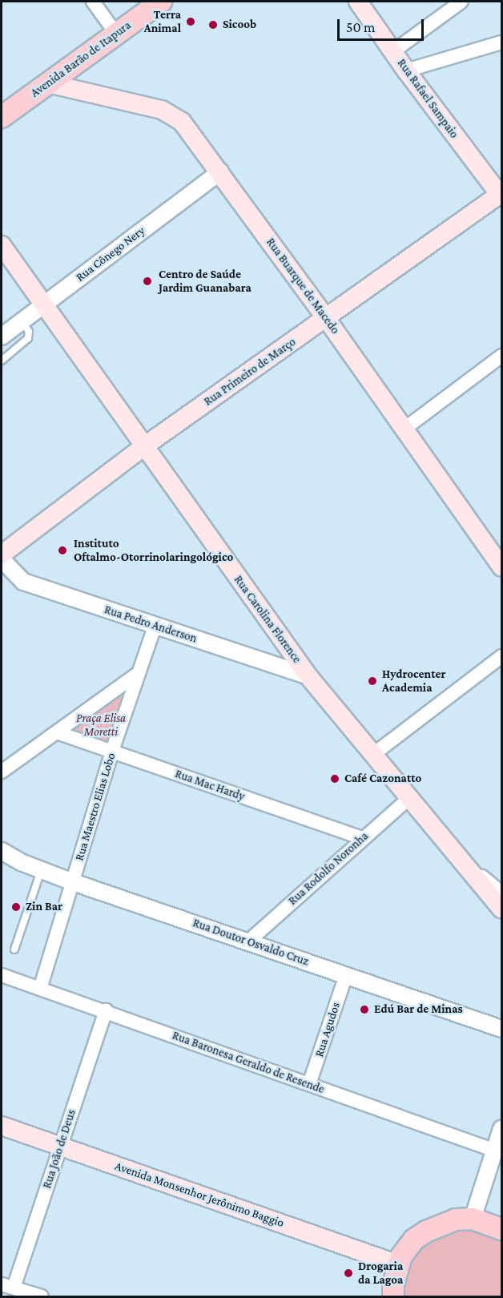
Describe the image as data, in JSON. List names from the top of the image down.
{
  "streets": {
    "main road": [
      "Avenida Barão de Itapura",
      "Rua Rafael Sampaio",
      "Rua Buarque de Macedo",
      "Rua Primeiro de Março",
      "Rua Carolina Florence",
      "Avenida Monsenhor Jerônimo Baggio"
    ],
    "street": [
      "Rua Cônego Nery",
      "Rua Pedro Anderson",
      "Rua Mac Hardy",
      "Rua Maestro Elias Lobo",
      "Rua Rodolfo Noronha",
      "Rua Doutor Osvaldo Cruz",
      "Rua Agudos",
      "Rua Baronesa Geraldo de Resende",
      "Rua João de Deus"
    ]
  },
  "crossings": [
    ["Avenida Barão de Itapura", "Rua Buarque de Macedo"],
    ["Rua Rafael Sampaio", "Rua Primeiro de Março"],
    ["Rua Cônego Nery", "Rua Buarque de Macedo"],
    ["Rua Cônego Nery", "Rua Carolina Florence"],
    ["Rua Buarque de Macedo", "Rua Primeiro de Março"],
    ["Rua Primeiro de Março", "Rua Carolina Florence"],
    ["Rua Carolina Florence", "Rua Pedro Anderson"],
    ["Rua Carolina Florence", "Rua Rodolfo Noronha"],
    ["Rua Pedro Anderson", "Rua Maestro Elias Lobo"],
    ["Rua Mac Hardy", "Rua Maestro Elias Lobo"],
    ["Rua Mac Hardy", "Rua Rodolfo Noronha"],
    ["Rua Maestro Elias Lobo", "Rua Doutor Osvaldo Cruz"],
    ["Rua Maestro Elias Lobo", "Rua Baronesa Geraldo de Resende"],
    ["Rua Rodolfo Noronha", "Rua Doutor Osvaldo Cruz"],
    ["Rua Doutor Osvaldo Cruz", "Rua Agudos"],
    ["Rua Agudos", "Rua Baronesa Geraldo de Resende"],
    ["Rua Baronesa Geraldo de Resende", "Rua João de Deus"],
    ["Rua João de Deus", "Avenida Monsenhor Jerônimo Baggio"]
  ],
  "parks": ["Praça Elisa Moretti"],
  "places": [
    "Terra Animal",
    "Sicoob",
    "Centro de Saúde Jardim Guanabara",
    "Instituto Oftalmo-Otorrinolaringológico",
    "Hydrocenter Academia",
    "Café Cazonatto",
    "Zin Bar",
    "Edú Bar de Minas",
    "Drogaria da Lagoa"
  ],
  "scale_bar": "50 m"
}
